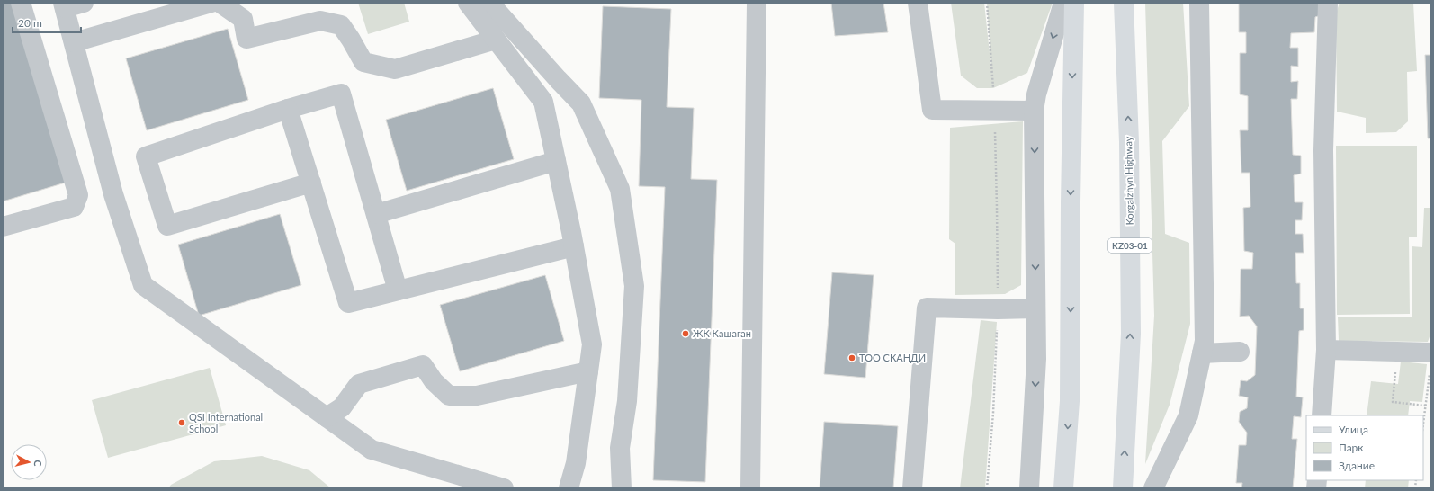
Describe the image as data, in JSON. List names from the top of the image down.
{
  "streets": {
    "main road": ["Korgalzhyn Highway", "KZ03-01"]
  },
  "places": ["ЖК Кашаган", "ТОО СКАНДИ", "QSI International School"],
  "legend": ["Улица", "Парк", "Здание"],
  "scale_bar": "20 m",
  "north": "right"
}
